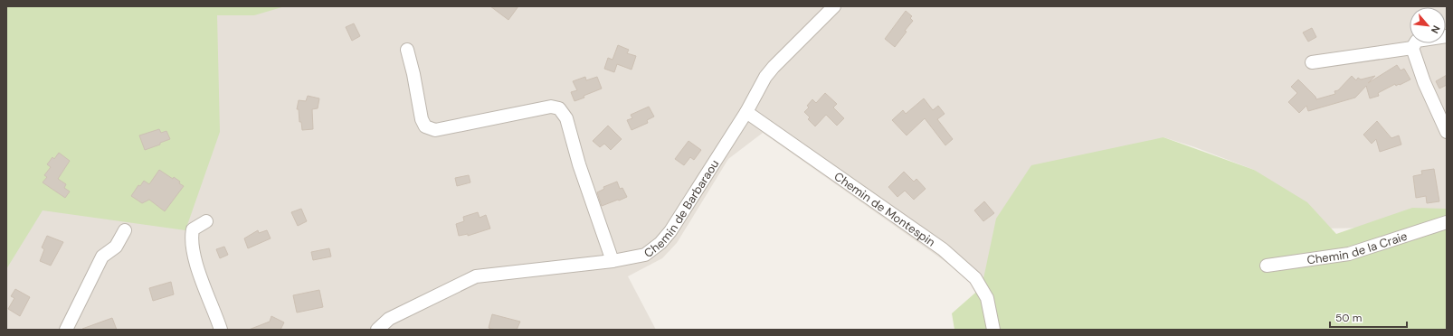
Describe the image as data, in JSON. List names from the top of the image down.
{
  "streets": {
    "street": ["Chemin de Barbaraou", "Chemin de Montespin", "Chemin de la Craie"]
  },
  "crossings": [
    ["Chemin de Barbaraou", "Chemin de Montespin"]
  ],
  "scale_bar": "50 m",
  "north": "bottom right"
}
